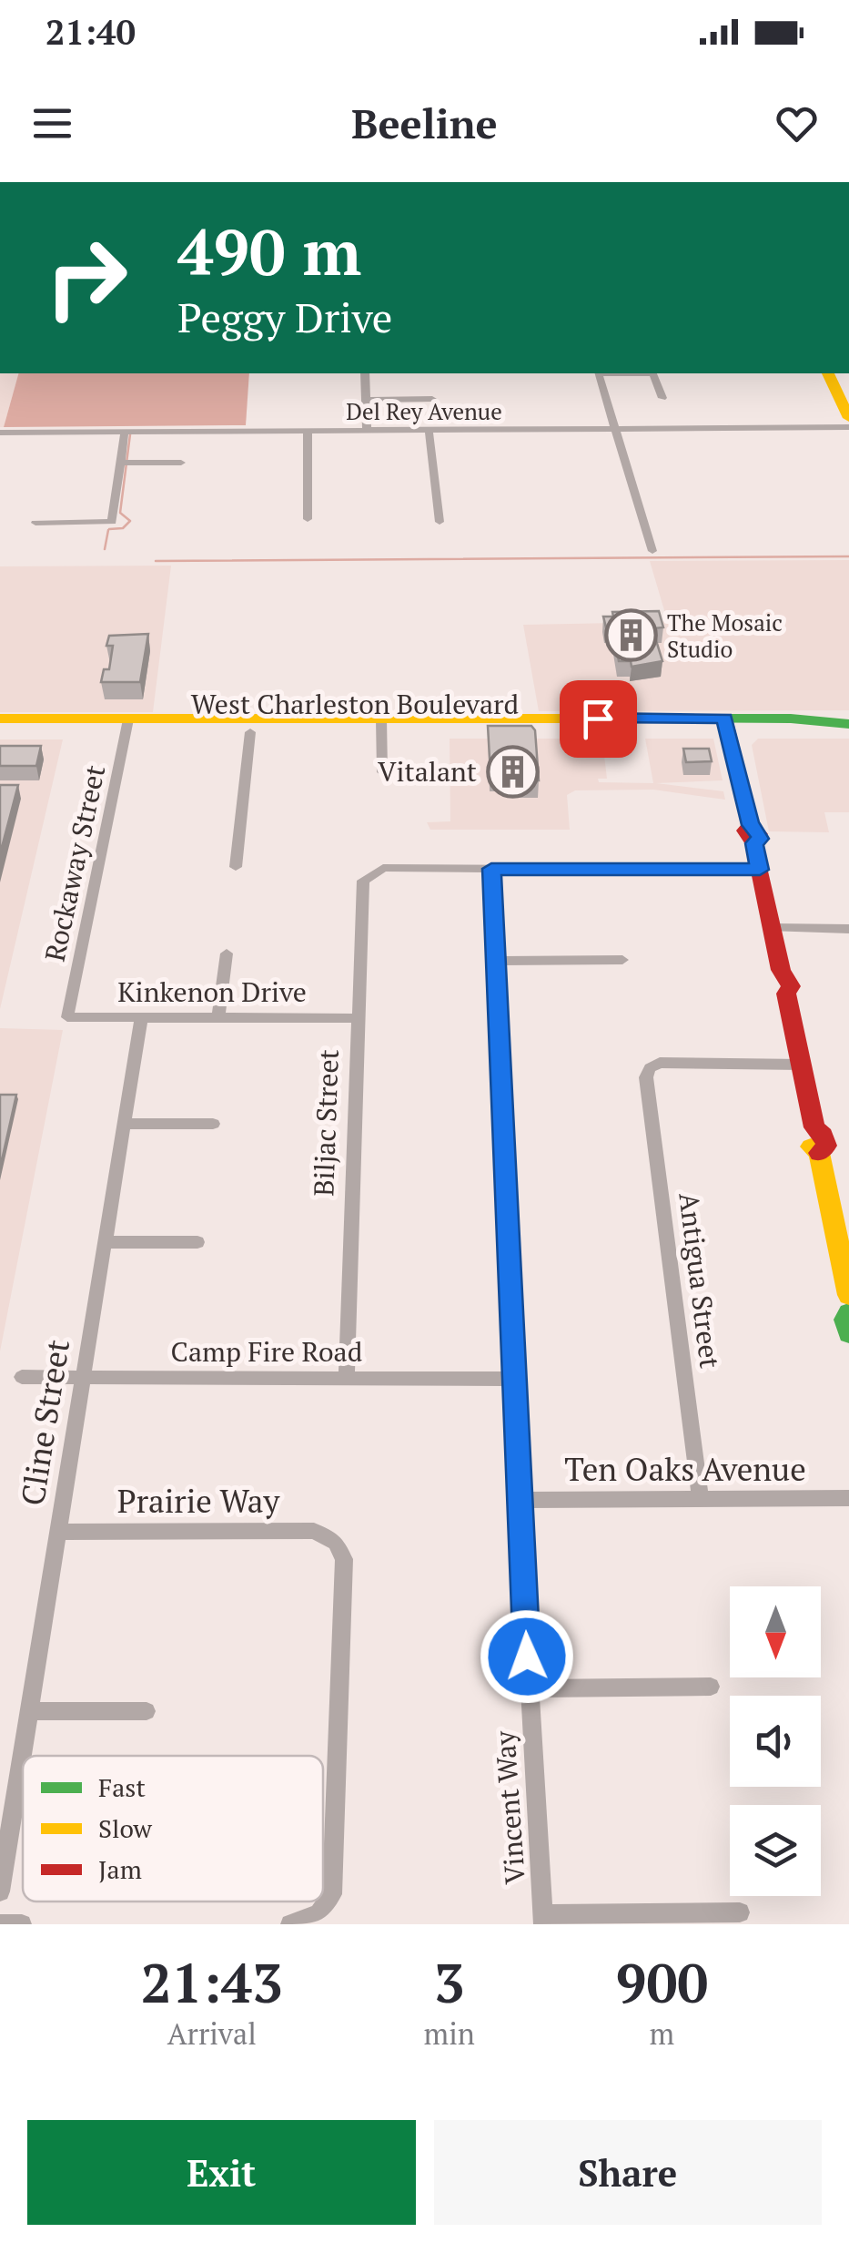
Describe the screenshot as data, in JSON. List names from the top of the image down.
{
  "streets": {
    "main road": ["West Charleston Boulevard"],
    "street": [
      "Del Rey Avenue",
      "Rockaway Street",
      "Kinkenon Drive",
      "Biljac Street",
      "Antigua Street",
      "Camp Fire Road",
      "Cline Street",
      "Ten Oaks Avenue",
      "Prairie Way",
      "Vincent Way"
    ]
  },
  "crossings": [
    ["West Charleston Boulevard", "Rockaway Street"],
    ["Rockaway Street", "Kinkenon Drive"],
    ["Kinkenon Drive", "Biljac Street"],
    ["Kinkenon Drive", "Cline Street"],
    ["Biljac Street", "Camp Fire Road"],
    ["Biljac Street", "Vincent Way"],
    ["Antigua Street", "Ten Oaks Avenue"],
    ["Camp Fire Road", "Cline Street"],
    ["Camp Fire Road", "Vincent Way"],
    ["Cline Street", "Prairie Way"],
    ["Ten Oaks Avenue", "Vincent Way"]
  ],
  "places": {
    "building": ["The Mosaic Studio", "Vitalant"]
  },
  "legend": ["Fast", "Slow", "Jam"],
  "north": "bottom",
  "page": {
    "status": "21:40",
    "header": "Beeline",
    "turn": ["490 m", "Peggy Drive"],
    "eta": [
      "21:43",
      "Arrival",
      "3",
      "min",
      "900",
      "m"
    ],
    "buttons": ["Exit", "Share"]
  }
}
